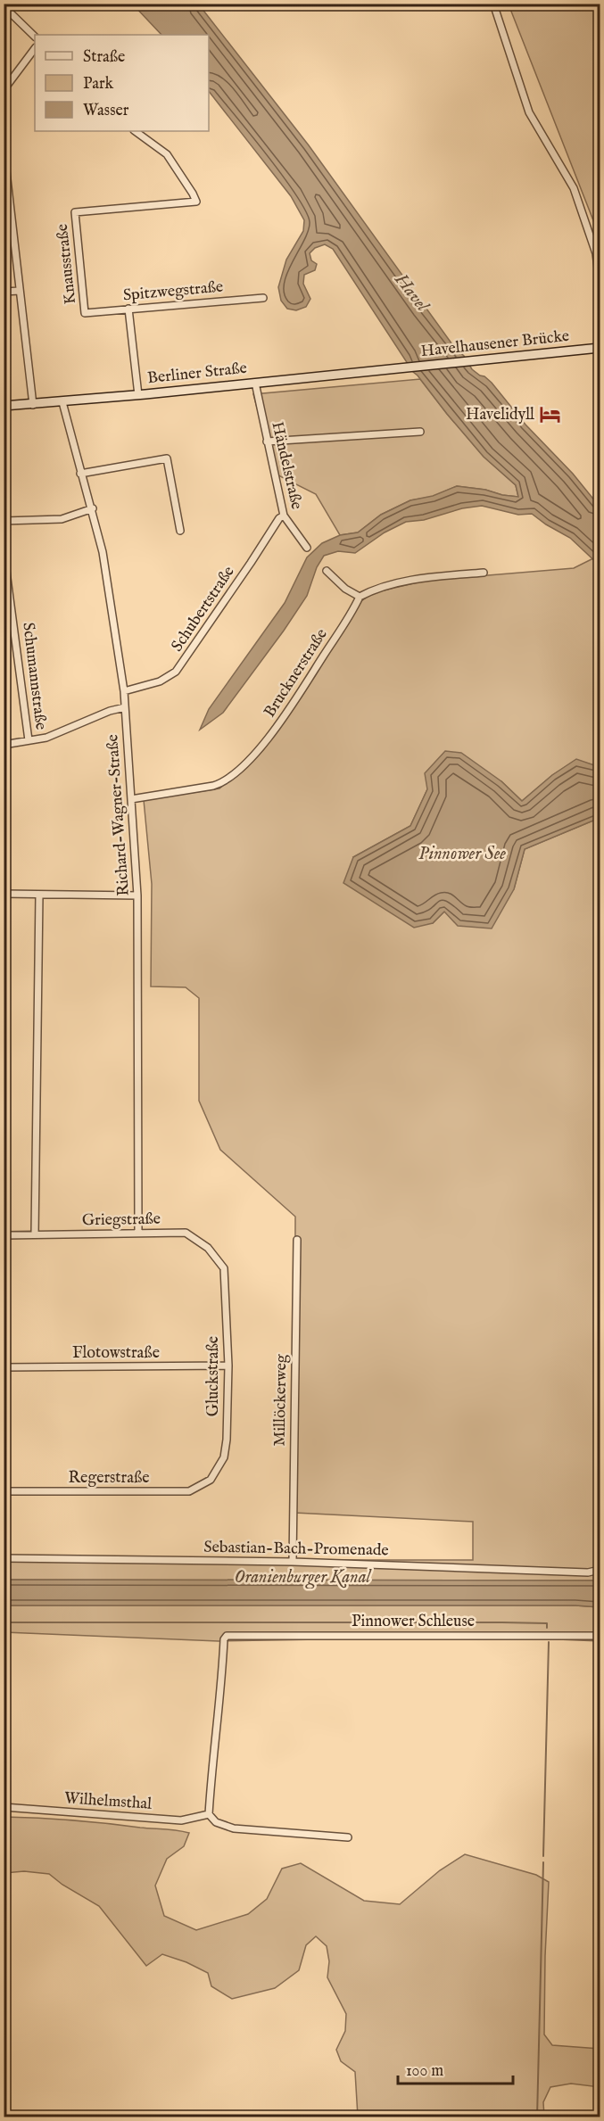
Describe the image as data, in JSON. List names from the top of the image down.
{
  "streets": {
    "main road": ["Havelhausener Brücke", "Berliner Straße"],
    "street": [
      "Knausstraße",
      "Spitzwegstraße",
      "Händelstraße",
      "Schubertstraße",
      "Brucknerstraße",
      "Schumannstraße",
      "Richard-Wagner-Straße",
      "Griegstraße",
      "Flotowstraße",
      "Gluckstraße",
      "Millöckerweg",
      "Regerstraße",
      "Sebastian-Bach-Promenade",
      "Pinnower Schleuse",
      "Wilhelmsthal"
    ]
  },
  "crossings": [
    ["Knausstraße", "Spitzwegstraße"],
    ["Havelhausener Brücke", "Berliner Straße"],
    ["Berliner Straße", "Händelstraße"],
    ["Berliner Straße", "Richard-Wagner-Straße"],
    ["Händelstraße", "Schubertstraße"],
    ["Schubertstraße", "Richard-Wagner-Straße"],
    ["Brucknerstraße", "Richard-Wagner-Straße"],
    ["Richard-Wagner-Straße", "Griegstraße"],
    ["Griegstraße", "Gluckstraße"],
    ["Flotowstraße", "Gluckstraße"],
    ["Gluckstraße", "Regerstraße"],
    ["Millöckerweg", "Sebastian-Bach-Promenade"],
    ["Pinnower Schleuse", "Wilhelmsthal"]
  ],
  "water": ["Havel", "Pinnower See", "Oranienburger Kanal"],
  "places": {
    "hotel": ["Havelidyll"]
  },
  "legend": ["Straße", "Park", "Wasser"],
  "scale_bar": "100 m"
}
